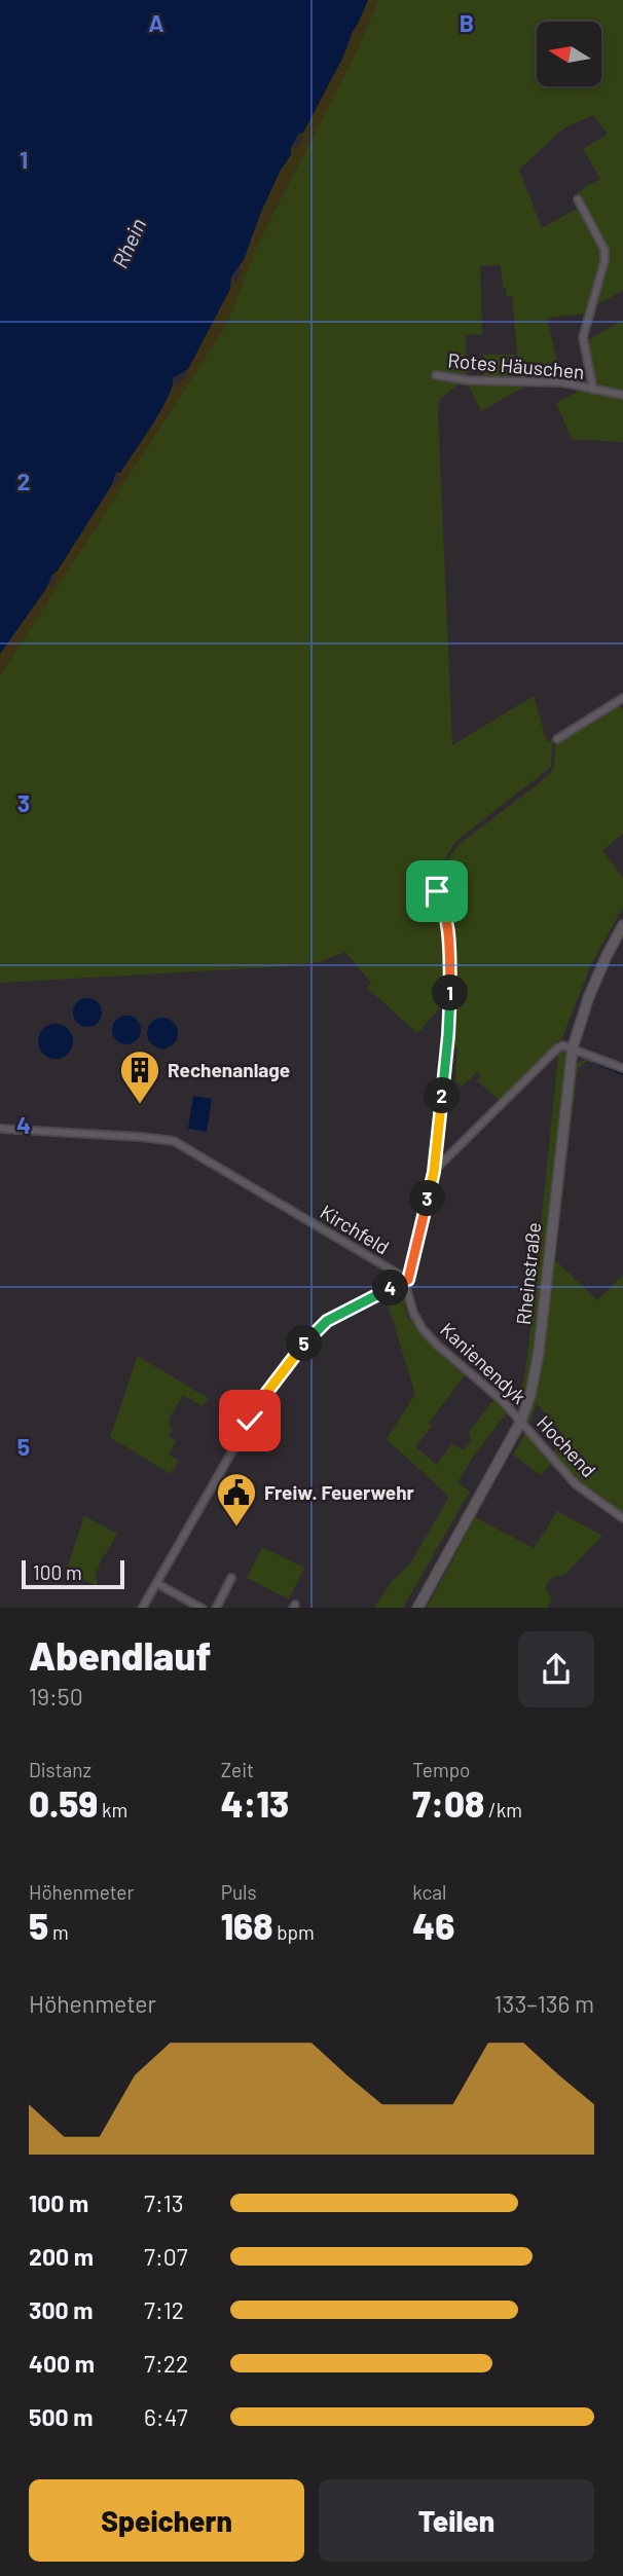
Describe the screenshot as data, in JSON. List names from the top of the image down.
{
  "streets": {
    "main road": ["Rheinstraße"],
    "street": [
      "Rotes Häuschen",
      "Kirchfeld",
      "Kanienendyk",
      "Hochend"
    ]
  },
  "crossings": [
    ["Kirchfeld", "Kanienendyk"],
    ["Rheinstraße", "Kanienendyk"],
    ["Rheinstraße", "Hochend"],
    ["Kanienendyk", "Hochend"]
  ],
  "water": ["Rhein"],
  "places": {
    "building": ["Rechenanlage"],
    "public building": ["Freiw. Feuerwehr"]
  },
  "scale_bar": "100 m",
  "north": "left",
  "page": {
    "pins": [
      "1",
      "2",
      "3",
      "4",
      "5"
    ],
    "scale": "100 m",
    "heading": ["Abendlauf", "19:50"],
    "stats": [
      ["Distanz", "0.59 km"],
      ["Zeit", "4:13"],
      ["Tempo", "7:08 /km"],
      ["Höhenmeter", "5 m"],
      ["Puls", "168 bpm"],
      ["kcal", "46"]
    ],
    "chart": ["Höhenmeter", "133–136 m"],
    "list": [
      {
        "name": "100 m",
        "note": "7:13"
      },
      {
        "name": "200 m",
        "note": "7:07"
      },
      {
        "name": "300 m",
        "note": "7:12"
      },
      {
        "name": "400 m",
        "note": "7:22"
      },
      {
        "name": "500 m",
        "note": "6:47"
      }
    ],
    "buttons": ["Speichern", "Teilen"]
  },
  "grid": {
    "columns": ["A", "B"],
    "rows": [
      "1",
      "2",
      "3",
      "4",
      "5"
    ]
  }
}
